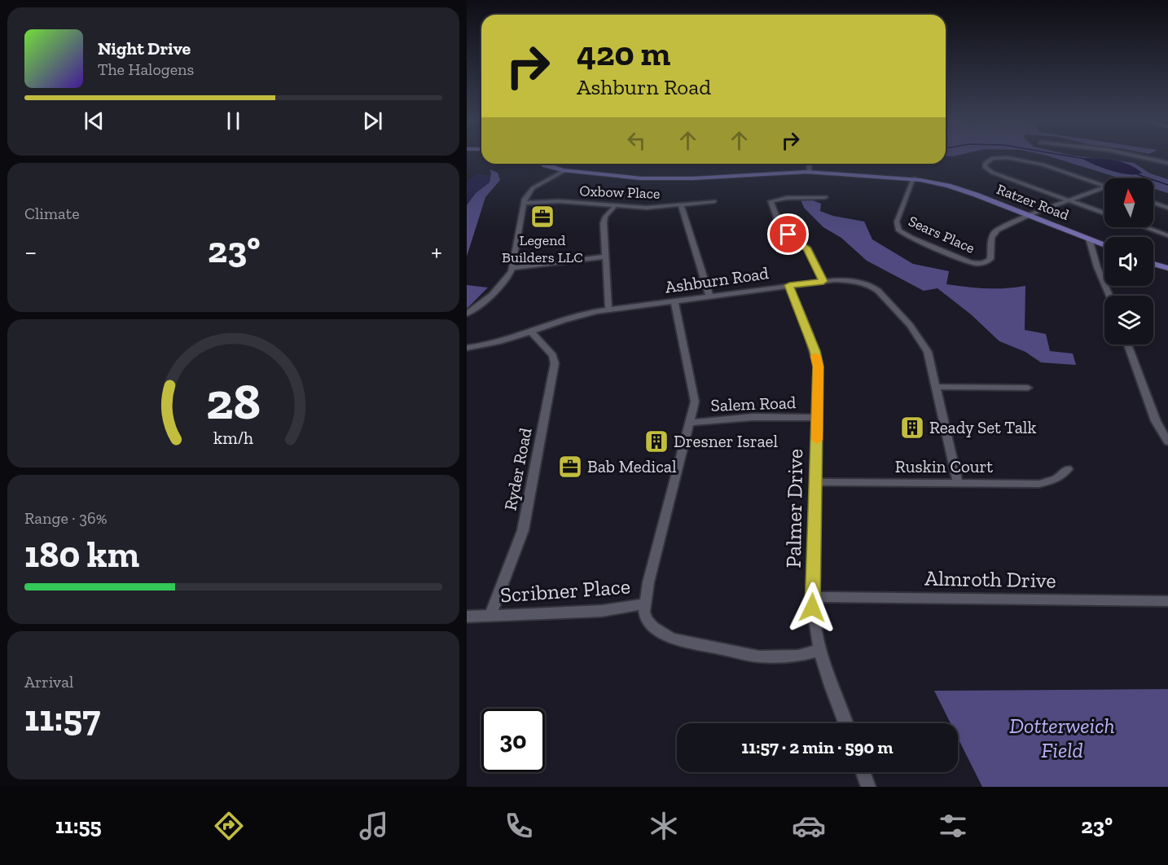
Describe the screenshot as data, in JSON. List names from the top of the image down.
{
  "streets": {
    "main road": ["Ratzer Road"],
    "street": [
      "Oxbow Place",
      "Sears Place",
      "Ashburn Road",
      "Salem Road",
      "Ruskin Court",
      "Ryder Road",
      "Palmer Drive",
      "Almroth Drive",
      "Scribner Place"
    ]
  },
  "crossings": [
    ["Ratzer Road", "Sears Place"],
    ["Ashburn Road", "Ruskin Court"],
    ["Ashburn Road", "Ryder Road"],
    ["Ashburn Road", "Palmer Drive"],
    ["Salem Road", "Palmer Drive"],
    ["Ruskin Court", "Palmer Drive"],
    ["Ryder Road", "Scribner Place"],
    ["Palmer Drive", "Almroth Drive"],
    ["Palmer Drive", "Scribner Place"]
  ],
  "parks": ["Dotterweich Field"],
  "places": {
    "office": ["Legend Builders LLC", "Bab Medical"],
    "building": ["Ready Set Talk", "Dresner Israel"]
  },
  "north": "top",
  "page": {
    "turn": ["420 m", "Ashburn Road"],
    "song": ["Night Drive", "The Halogens"],
    "tile": [
      "Climate",
      ["Range · 36%", "180 km"],
      ["Arrival", "11:57"]
    ],
    "heat": ["−", "23°", "+"],
    "limit": "30",
    "trip": "11:57 · 2 min · 590 m",
    "tabs": ["11:55", "23°"],
    "gauge": ["28", "km/h"]
  }
}
